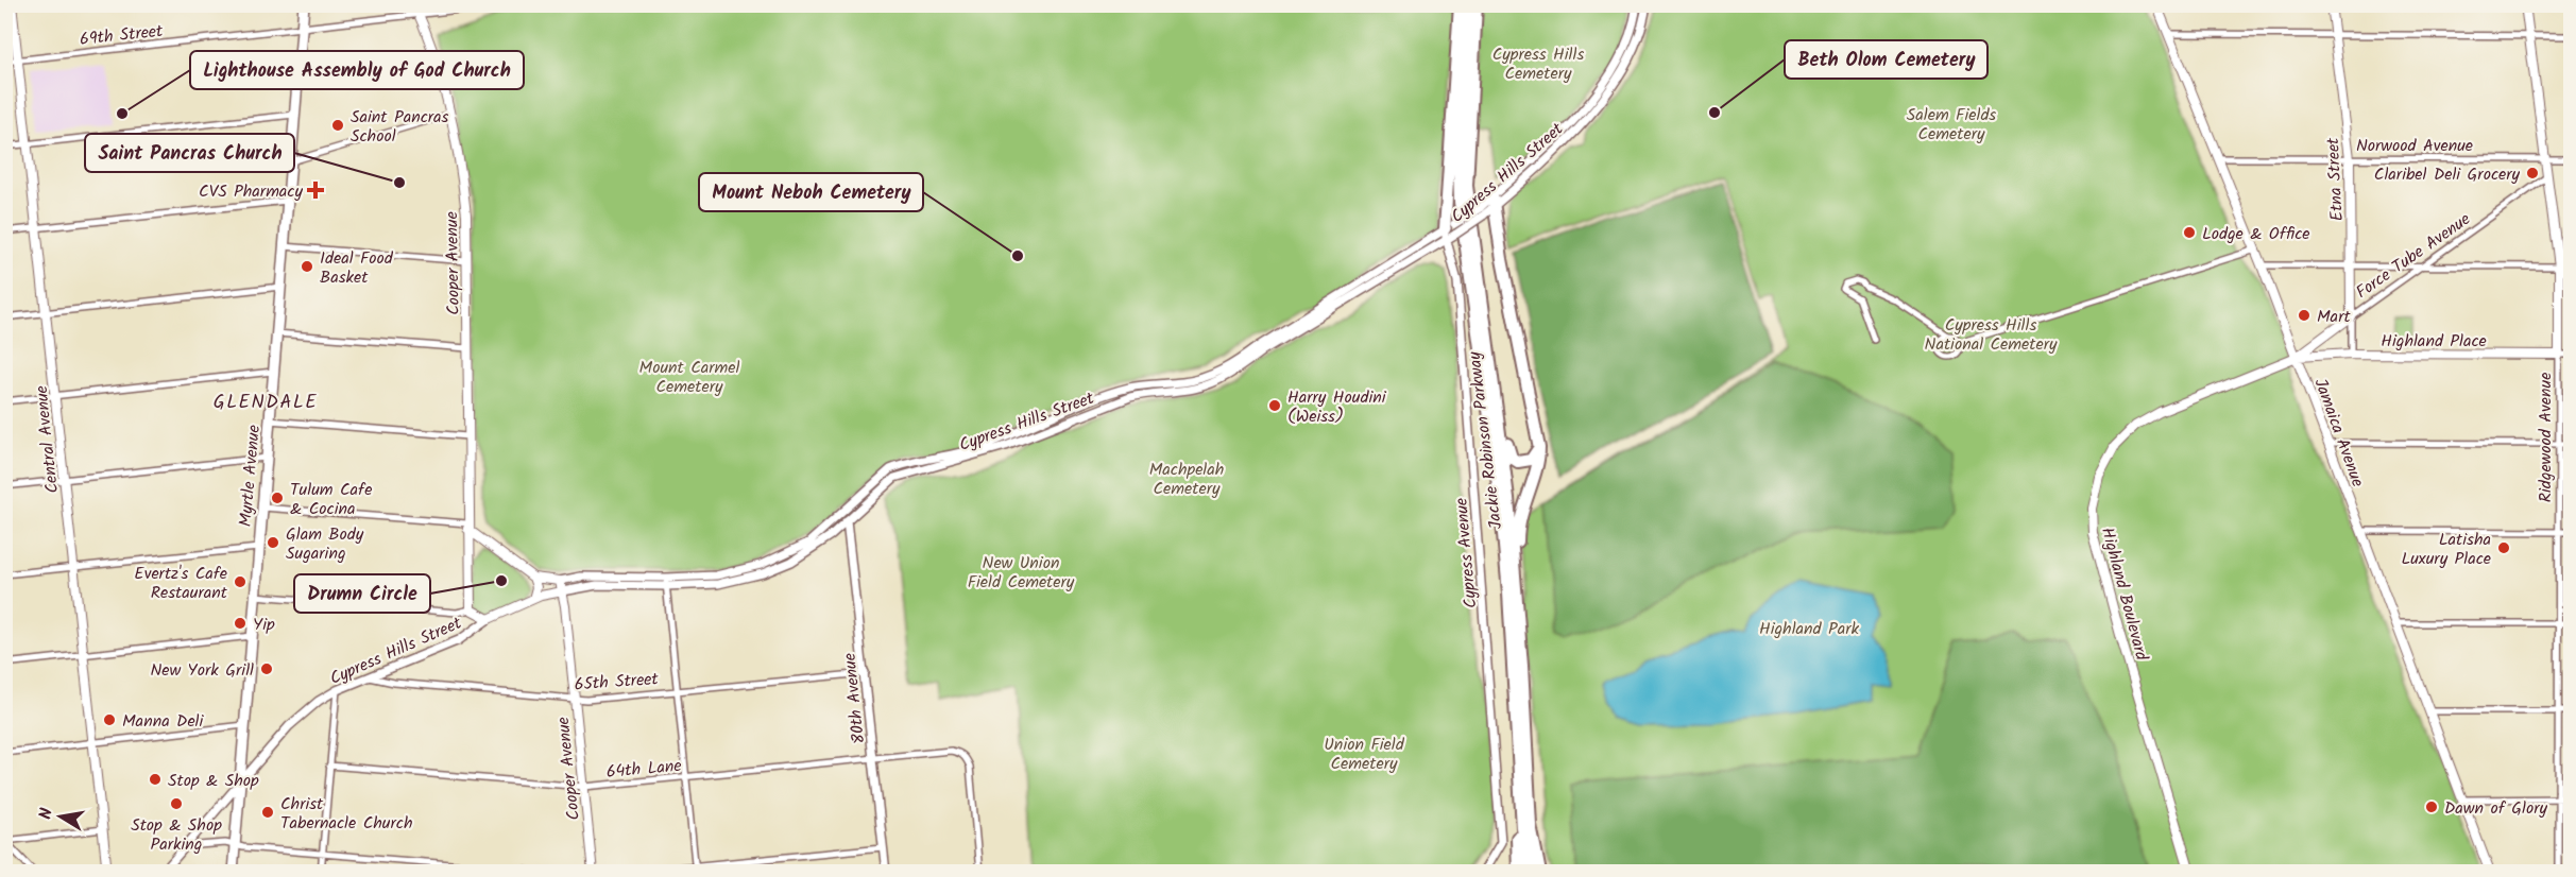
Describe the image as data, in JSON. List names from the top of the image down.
{
  "streets": {
    "highway": ["Jackie Robinson Parkway"],
    "main road": [
      "Cypress Hills Street",
      "Etna Street",
      "Force Tube Avenue",
      "Cooper Avenue",
      "Highland Place",
      "Jamaica Avenue",
      "Ridgewood Avenue",
      "Central Avenue",
      "Myrtle Avenue",
      "Highland Boulevard"
    ],
    "street": [
      "69th Street",
      "Norwood Avenue",
      "Cypress Avenue",
      "65th Street",
      "80th Avenue",
      "64th Lane"
    ]
  },
  "crossings": [
    ["69th Street", "Cooper Avenue"],
    ["69th Street", "Central Avenue"],
    ["69th Street", "Myrtle Avenue"],
    ["Norwood Avenue", "Etna Street"],
    ["Norwood Avenue", "Jamaica Avenue"],
    ["Norwood Avenue", "Ridgewood Avenue"],
    ["Cypress Hills Street", "Cooper Avenue"],
    ["Cypress Hills Street", "Myrtle Avenue"],
    ["Cypress Hills Street", "Cypress Avenue"],
    ["Cypress Hills Street", "65th Street"],
    ["Cypress Hills Street", "80th Avenue"],
    ["Etna Street", "Force Tube Avenue"],
    ["Etna Street", "Highland Place"],
    ["Force Tube Avenue", "Highland Place"],
    ["Force Tube Avenue", "Jamaica Avenue"],
    ["Force Tube Avenue", "Ridgewood Avenue"],
    ["Force Tube Avenue", "Highland Boulevard"],
    ["Cooper Avenue", "65th Street"],
    ["Cooper Avenue", "64th Lane"],
    ["Highland Place", "Jamaica Avenue"],
    ["Highland Place", "Ridgewood Avenue"],
    ["Highland Place", "Highland Boulevard"],
    ["Jamaica Avenue", "Highland Boulevard"],
    ["65th Street", "80th Avenue"],
    ["80th Avenue", "64th Lane"]
  ],
  "districts": ["GLENDALE"],
  "parks": [
    "Cypress Hills Cemetery",
    "Salem Fields Cemetery",
    "Cypress Hills National Cemetery",
    "Mount Carmel Cemetery",
    "Machpelah Cemetery",
    "New Union Field Cemetery",
    "Highland Park",
    "Union Field Cemetery"
  ],
  "places": {
    "other": [
      "Beth Olom Cemetery",
      "Lighthouse Assembly of God Church",
      "Saint Pancras School",
      "Claribel Deli Grocery",
      "Saint Pancras Church",
      "Lodge & Office",
      "Mount Neboh Cemetery",
      "Ideal Food Basket",
      "Mart",
      "Harry Houdini (Weiss)",
      "Tulum Cafe & Cocina",
      "Glam Body Sugaring",
      "Latisha Luxury Place",
      "Drumn Circle",
      "Evertz's Cafe Restaurant",
      "Yip",
      "New York Grill",
      "Manna Deli",
      "Stop & Shop",
      "Stop & Shop Parking",
      "Dawn of Glory",
      "Christ Tabernacle Church"
    ],
    "health": ["CVS Pharmacy"]
  },
  "north": "left"
}
